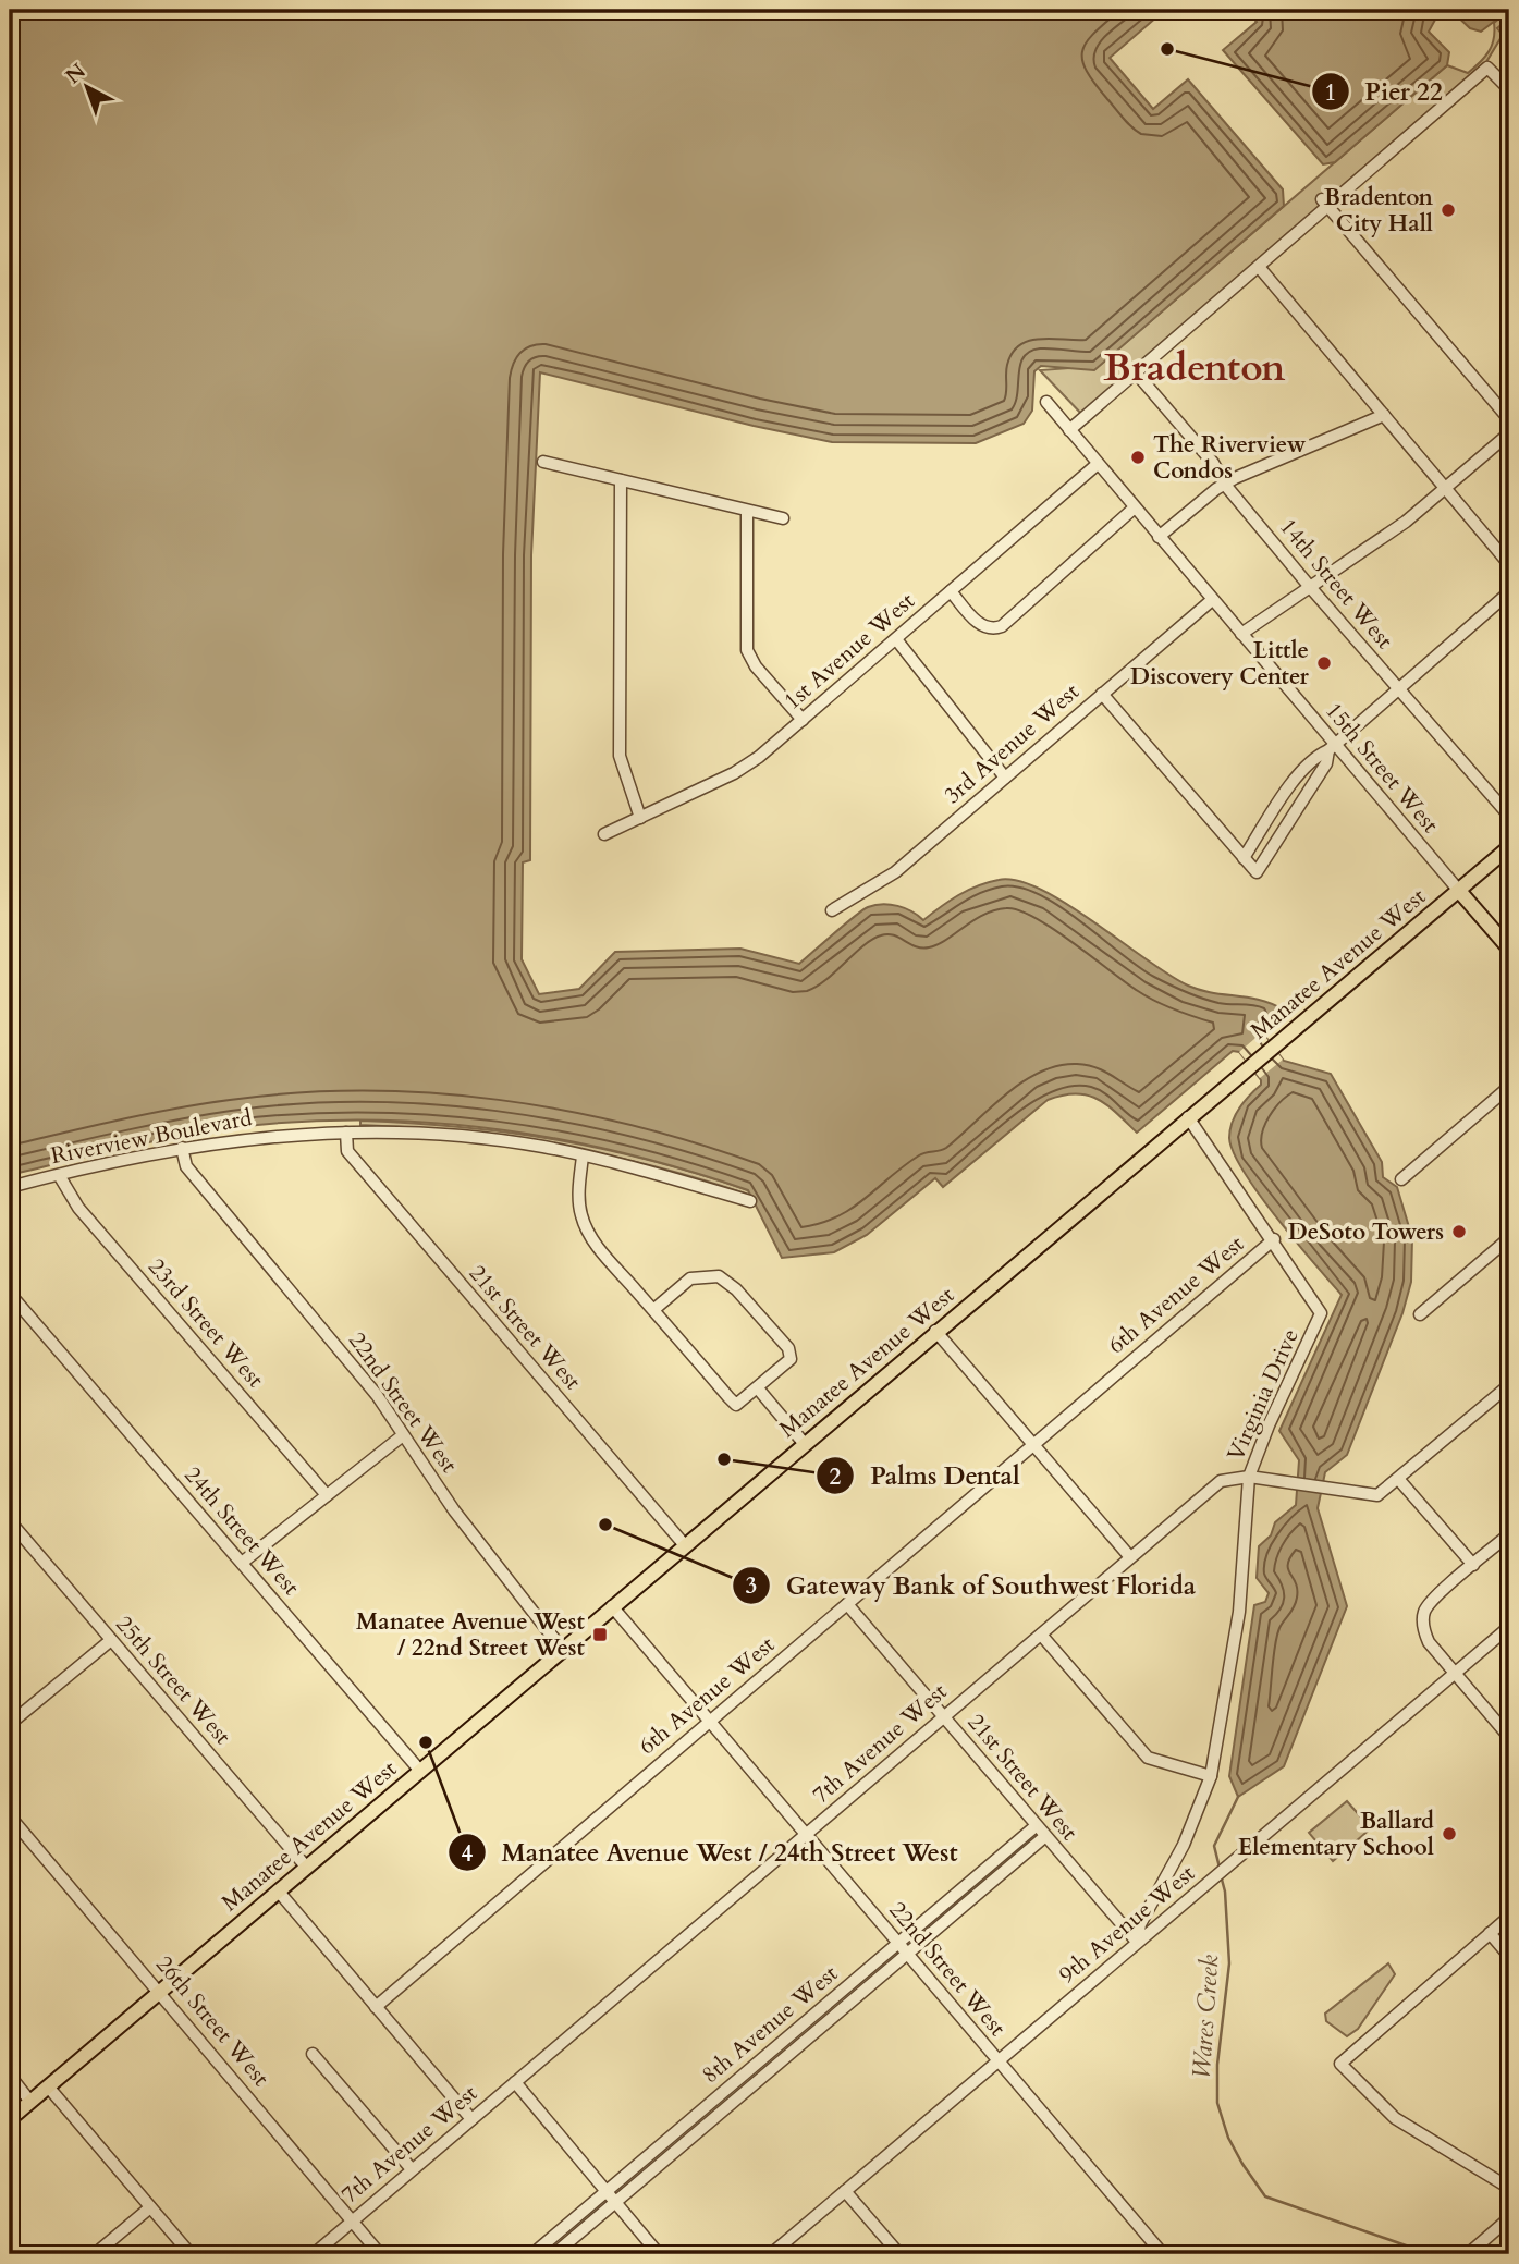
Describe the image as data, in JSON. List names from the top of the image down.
{
  "streets": {
    "main road": ["15th Street West", "Manatee Avenue West"],
    "street": [
      "14th Street West",
      "1st Avenue West",
      "3rd Avenue West",
      "Riverview Boulevard",
      "6th Avenue West",
      "23rd Street West",
      "21st Street West",
      "Virginia Drive",
      "22nd Street West",
      "24th Street West",
      "25th Street West",
      "7th Avenue West",
      "9th Avenue West",
      "26th Street West",
      "8th Avenue West"
    ]
  },
  "crossings": [
    ["1st Avenue West", "15th Street West"],
    ["3rd Avenue West", "15th Street West"],
    ["15th Street West", "Manatee Avenue West"],
    ["Manatee Avenue West", "21st Street West"],
    ["Manatee Avenue West", "Virginia Drive"],
    ["Manatee Avenue West", "22nd Street West"],
    ["Manatee Avenue West", "24th Street West"],
    ["Manatee Avenue West", "25th Street West"],
    ["Manatee Avenue West", "26th Street West"],
    ["Riverview Boulevard", "23rd Street West"],
    ["Riverview Boulevard", "21st Street West"],
    ["Riverview Boulevard", "22nd Street West"],
    ["6th Avenue West", "21st Street West"],
    ["6th Avenue West", "Virginia Drive"],
    ["6th Avenue West", "22nd Street West"],
    ["21st Street West", "Virginia Drive"],
    ["21st Street West", "7th Avenue West"],
    ["21st Street West", "9th Avenue West"],
    ["21st Street West", "8th Avenue West"],
    ["Virginia Drive", "7th Avenue West"],
    ["Virginia Drive", "9th Avenue West"],
    ["22nd Street West", "7th Avenue West"],
    ["22nd Street West", "9th Avenue West"],
    ["22nd Street West", "8th Avenue West"],
    ["7th Avenue West", "26th Street West"]
  ],
  "districts": ["Bradenton"],
  "water": ["Wares Creek"],
  "places": {
    "other": [
      "Pier 22",
      "Bradenton City Hall",
      "The Riverview Condos",
      "Little Discovery Center",
      "DeSoto Towers",
      "Palms Dental",
      "Gateway Bank of Southwest Florida",
      "Manatee Avenue West / 24th Street West",
      "Ballard Elementary School"
    ],
    "transit": ["Manatee Avenue West / 22nd Street West"]
  },
  "north": "top left"
}
